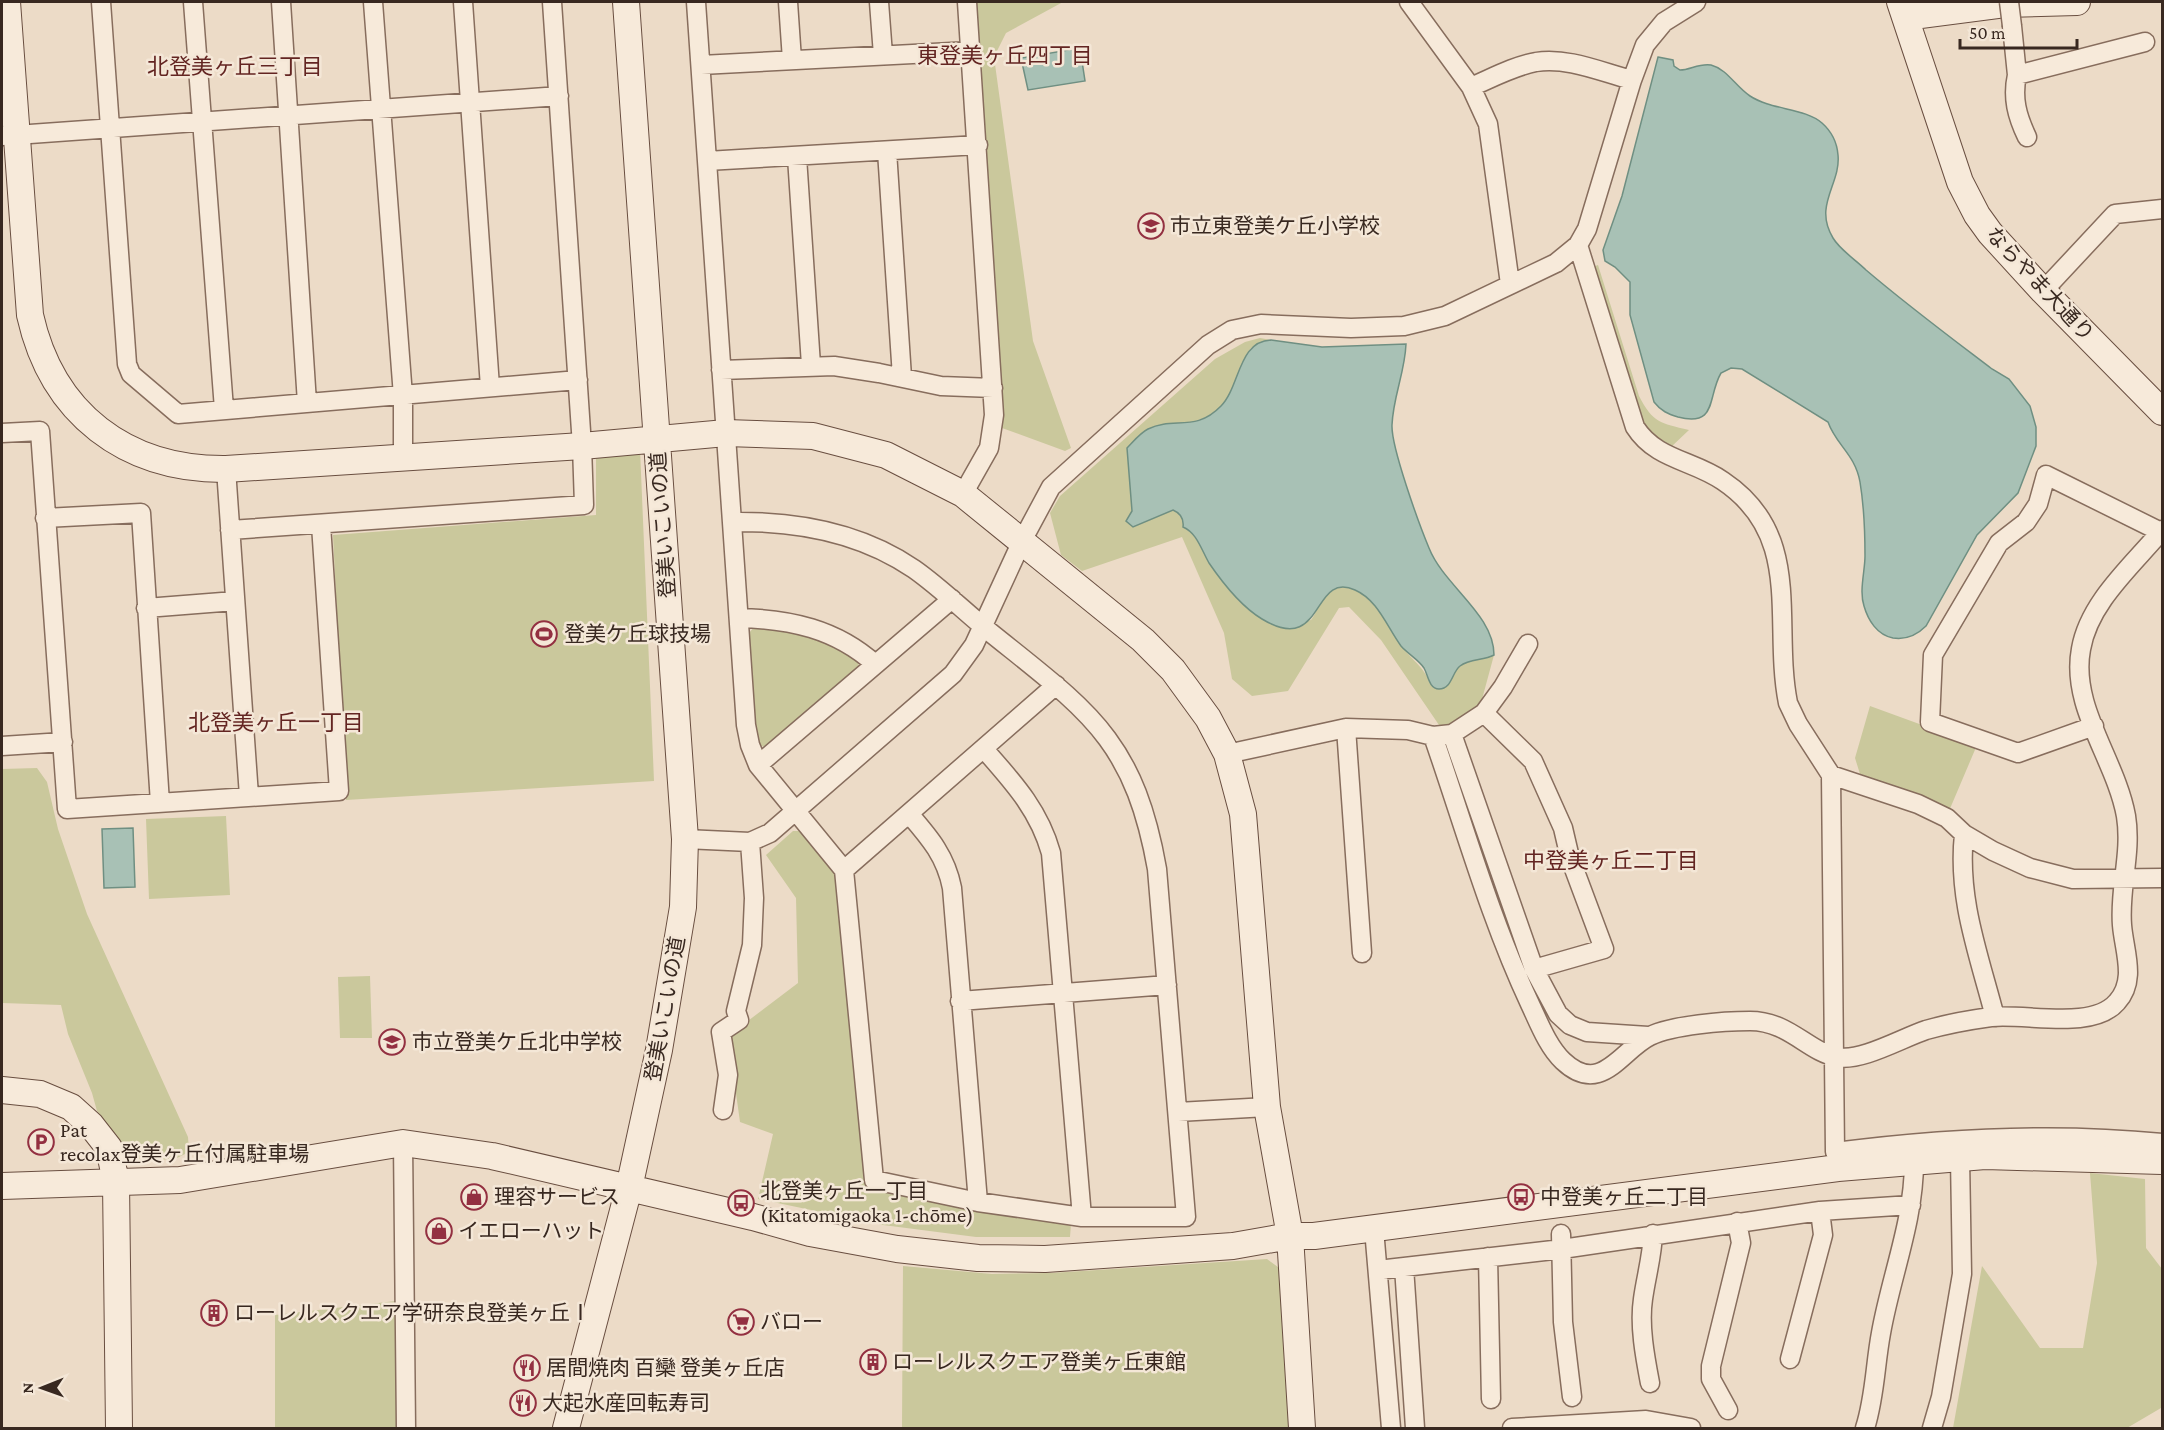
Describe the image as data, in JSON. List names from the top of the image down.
{
  "streets": {
    "street": ["ならやま大通り", "登美いこいの道"]
  },
  "districts": [
    "東登美ヶ丘四丁目",
    "北登美ヶ丘三丁目",
    "北登美ヶ丘一丁目",
    "中登美ヶ丘二丁目"
  ],
  "places": {
    "school or university": ["市立東登美ケ丘小学校", "市立登美ケ丘北中学校"],
    "sports": ["登美ケ丘球技場"],
    "parking": ["Pat recolax登美ヶ丘付属駐車場"],
    "shop": ["理容サービス", "イエローハット"],
    "bus stop": ["中登美ヶ丘二丁目", "北登美ヶ丘一丁目 (Kitatomigaoka 1-chōme)"],
    "building": ["ローレルスクエア学研奈良登美ヶ丘Ⅰ", "ローレルスクエア登美ヶ丘東館"],
    "supermarket": ["バロー"],
    "restaurant": ["居間焼肉 百欒 登美ヶ丘店", "大起水産回転寿司"]
  },
  "scale_bar": "50 m",
  "north": "left"
}
